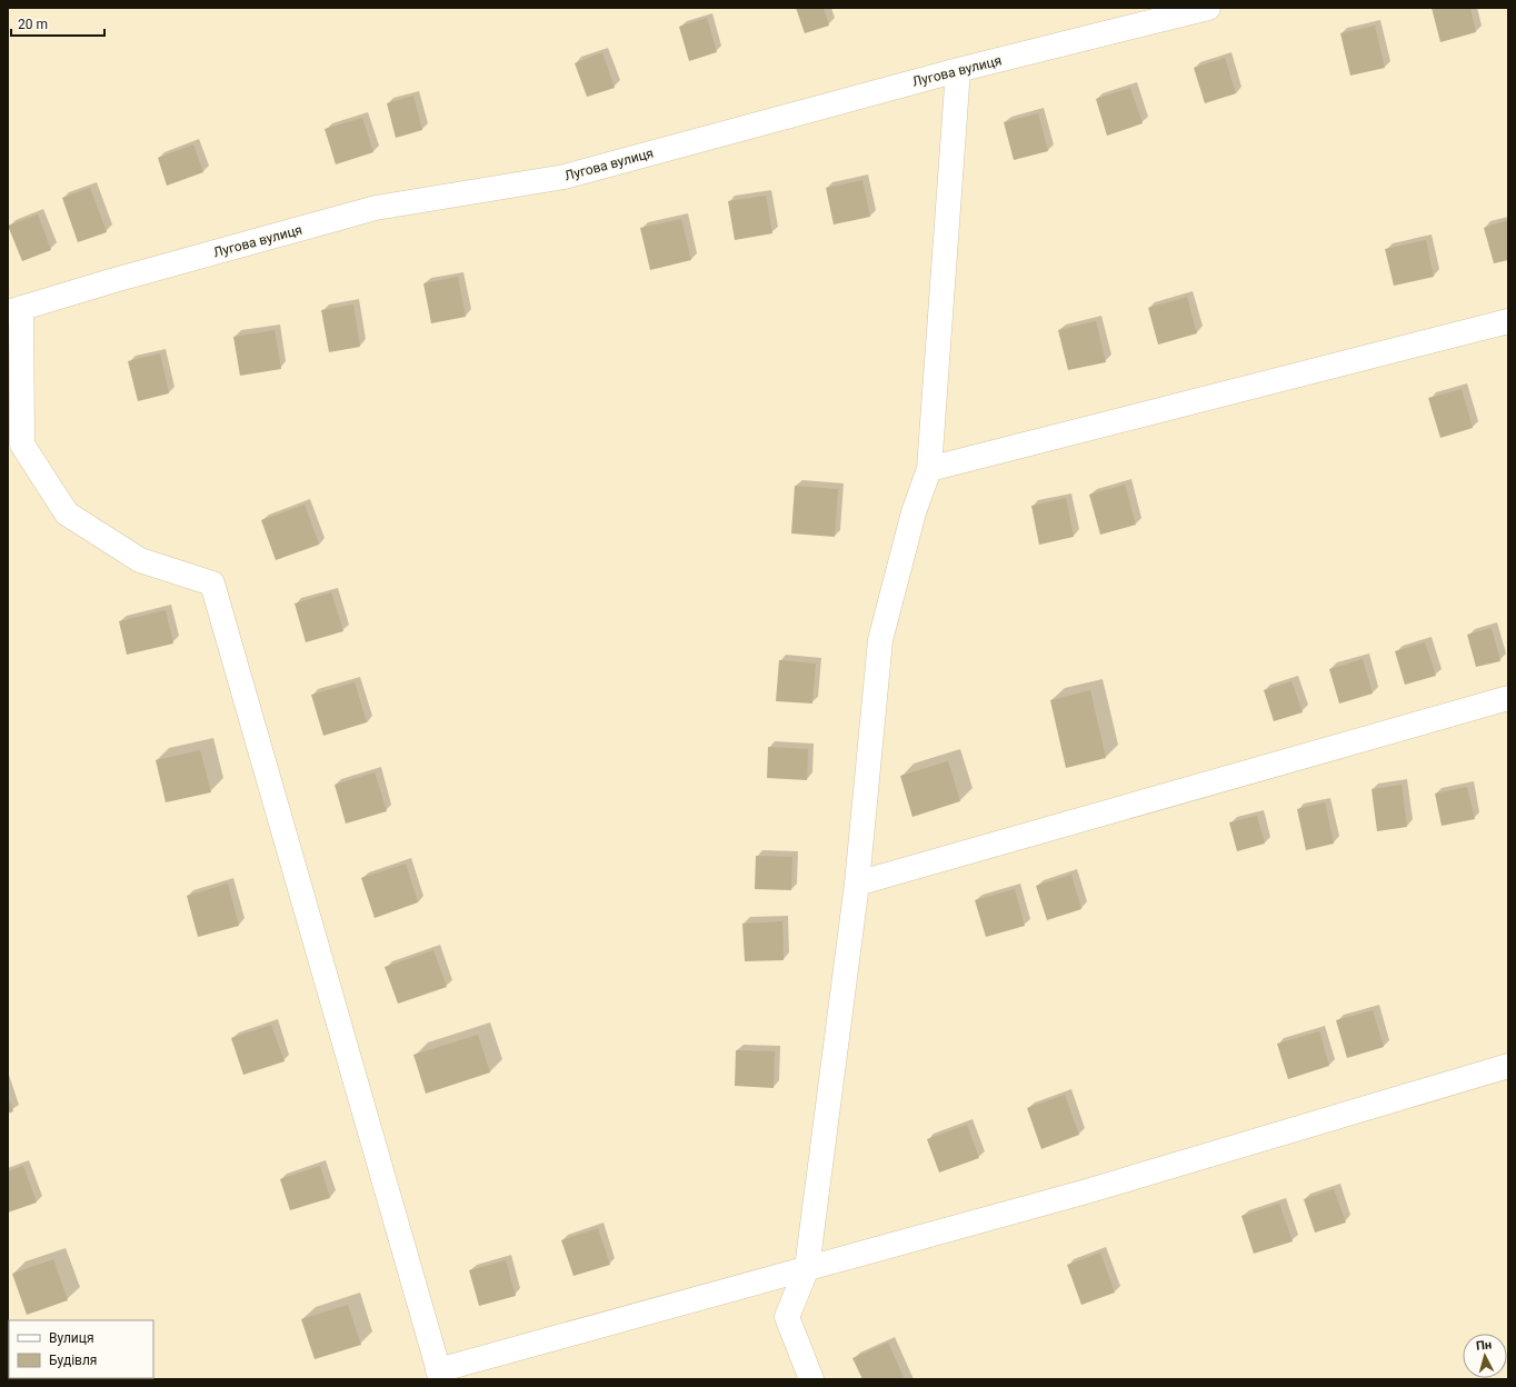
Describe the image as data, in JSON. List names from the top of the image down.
{
  "streets": {
    "street": ["Лугова вулиця"]
  },
  "legend": ["Вулиця", "Будівля"],
  "scale_bar": "20 m",
  "north": "top"
}
